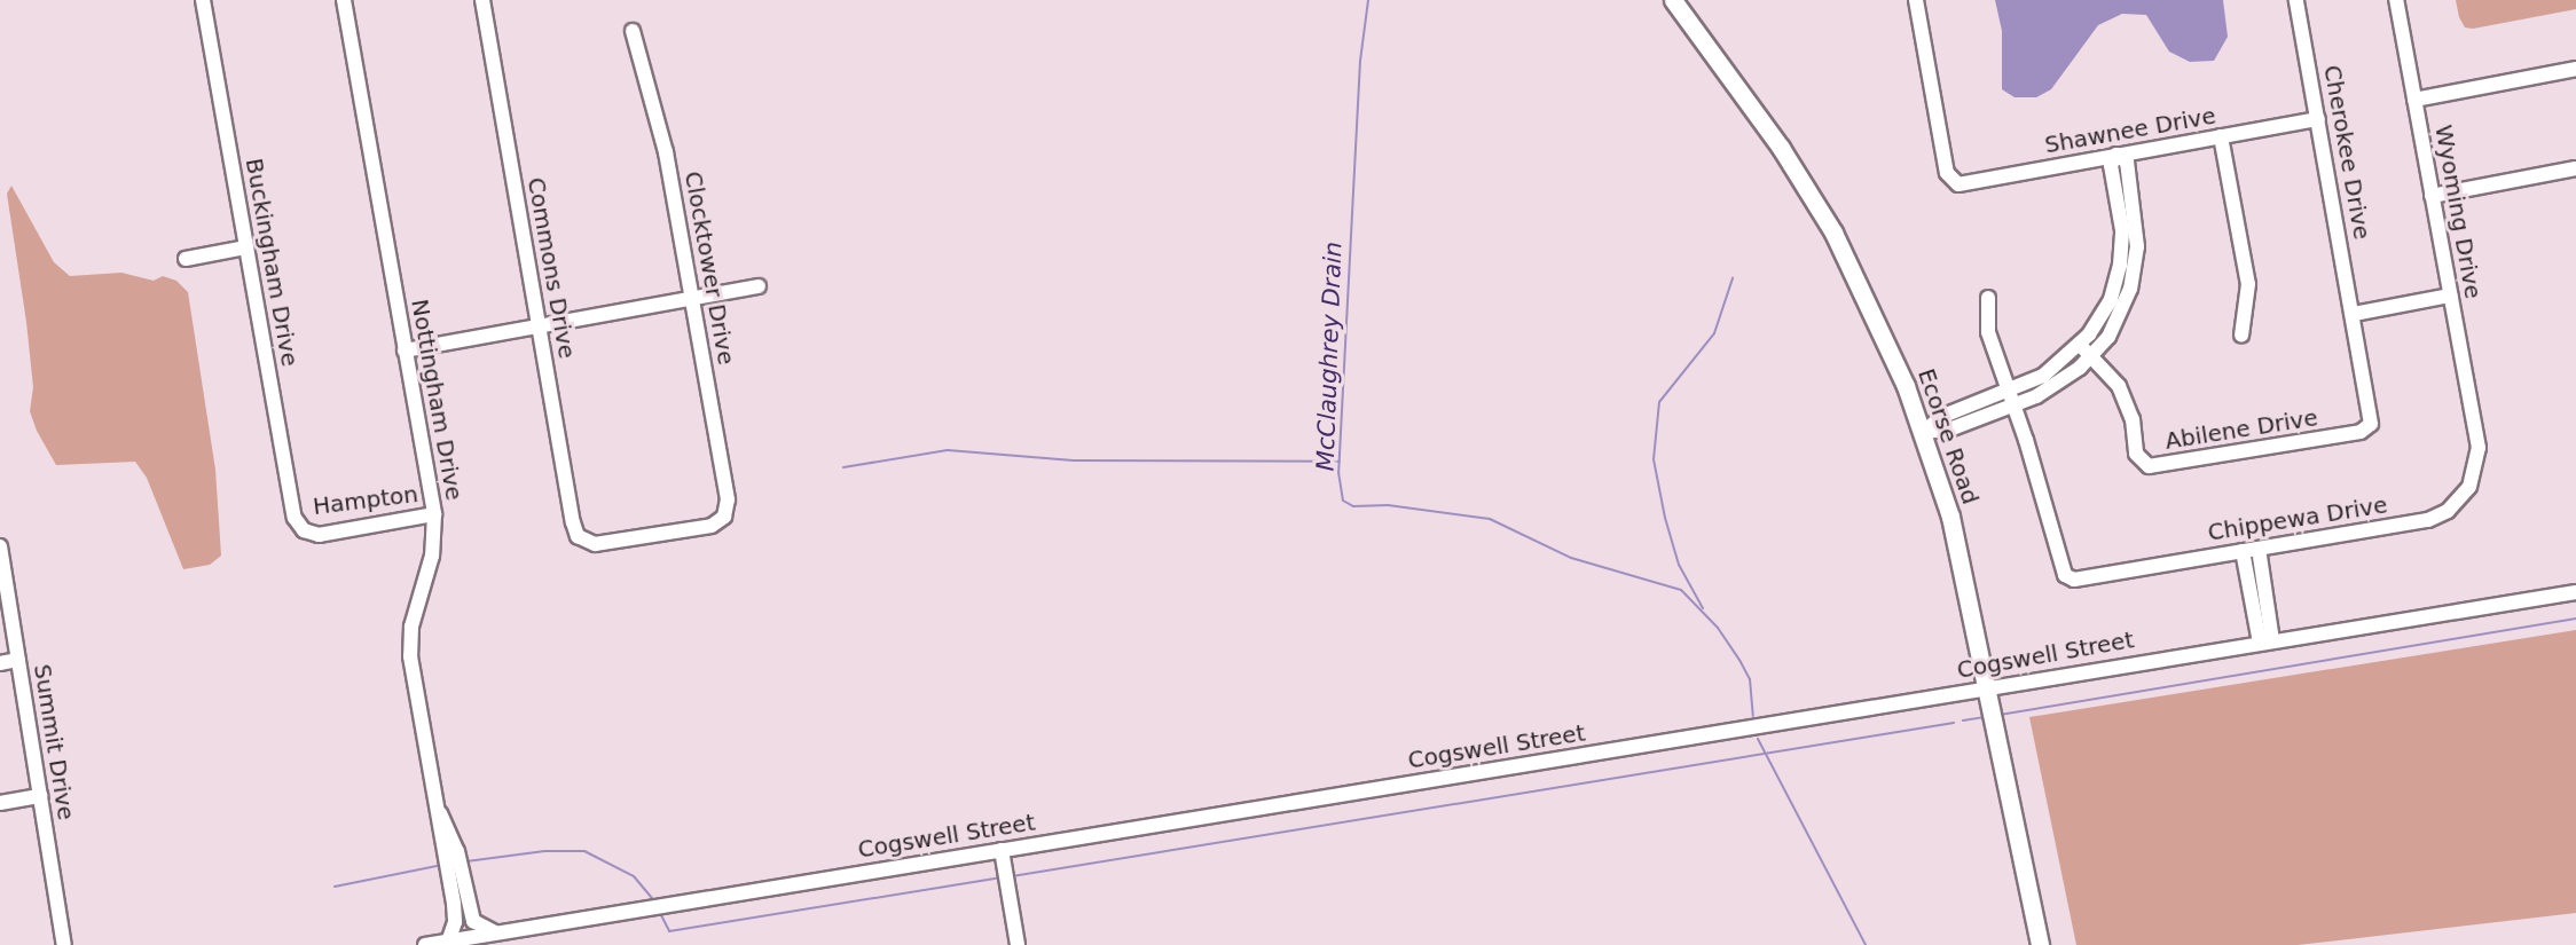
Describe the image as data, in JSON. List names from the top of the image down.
{
  "streets": {
    "main road": ["Ecorse Road"],
    "street": [
      "Shawnee Drive",
      "Cherokee Drive",
      "Wyoming Drive",
      "Buckingham Drive",
      "Commons Drive",
      "Clocktower Drive",
      "Nottingham Drive",
      "Abilene Drive",
      "Hampton",
      "Chippewa Drive",
      "Cogswell Street",
      "Summit Drive"
    ]
  },
  "crossings": [
    ["Shawnee Drive", "Cherokee Drive"],
    ["Cherokee Drive", "Abilene Drive"],
    ["Wyoming Drive", "Chippewa Drive"],
    ["Buckingham Drive", "Hampton"],
    ["Commons Drive", "Clocktower Drive"],
    ["Nottingham Drive", "Hampton"],
    ["Nottingham Drive", "Cogswell Street"],
    ["Ecorse Road", "Cogswell Street"]
  ],
  "water": ["McClaughrey Drain"]
}
